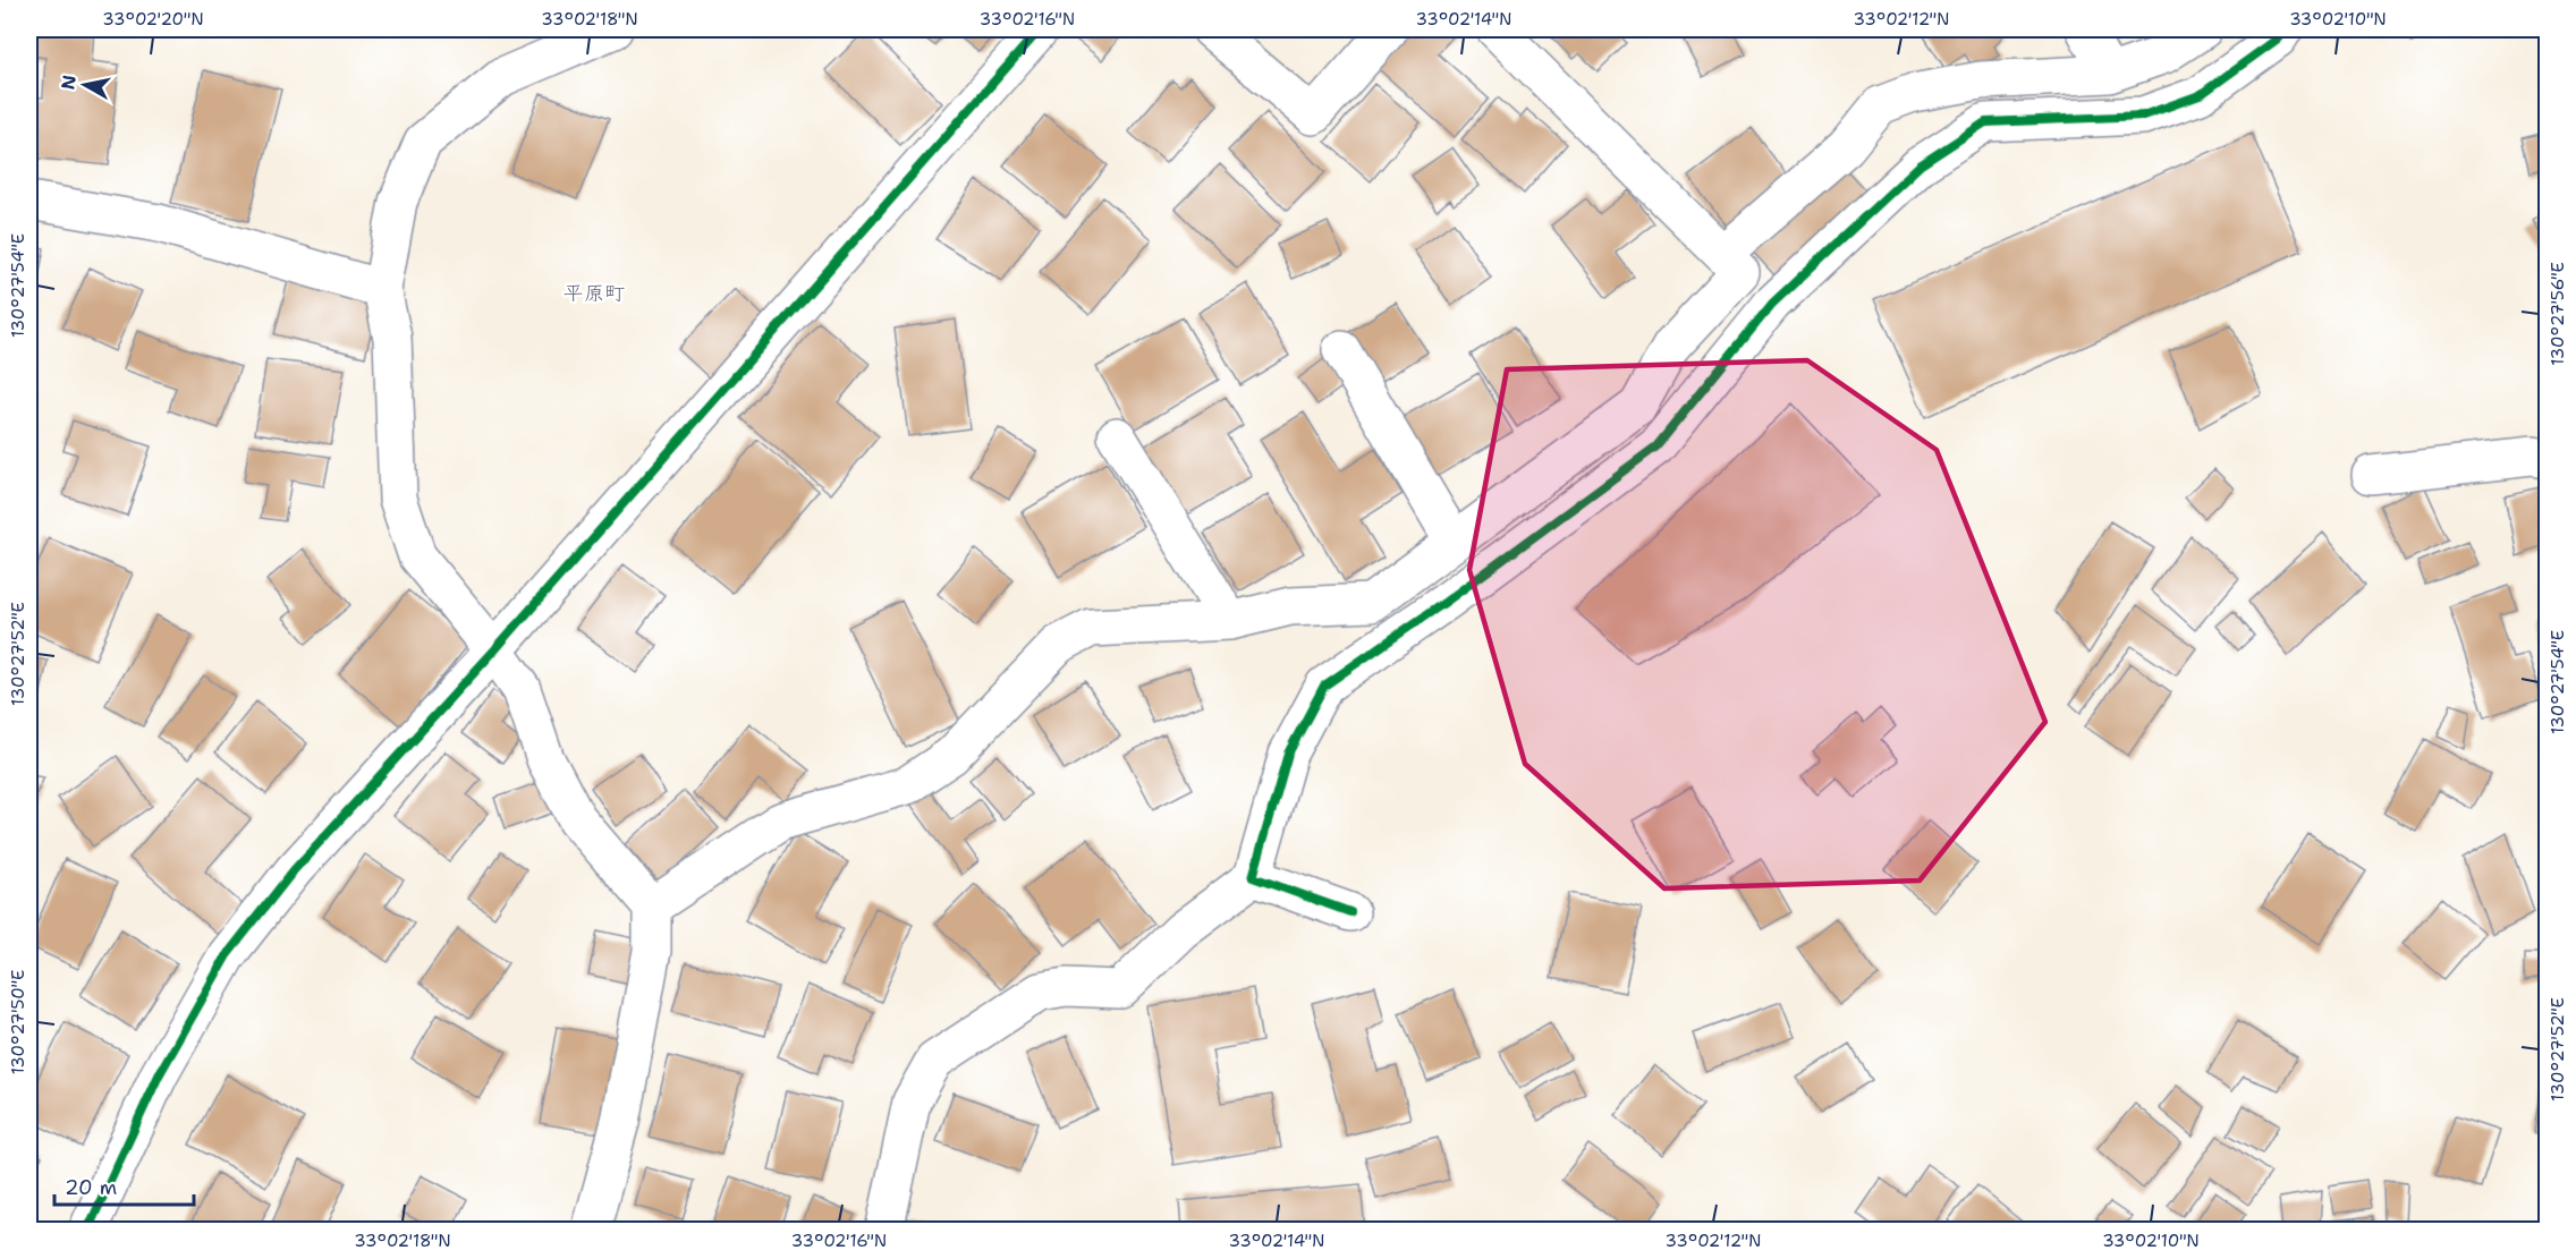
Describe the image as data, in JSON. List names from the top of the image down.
{
  "districts": ["平原町"],
  "scale_bar": "20 m",
  "north": "left",
  "coordinates": [
    "33°02'20\"N",
    "33°02'18\"N",
    "33°02'16\"N",
    "33°02'14\"N",
    "33°02'12\"N",
    "33°02'10\"N",
    "130°27'54\"E",
    "130°27'56\"E",
    "130°27'52\"E",
    "130°27'50\"E"
  ]
}
